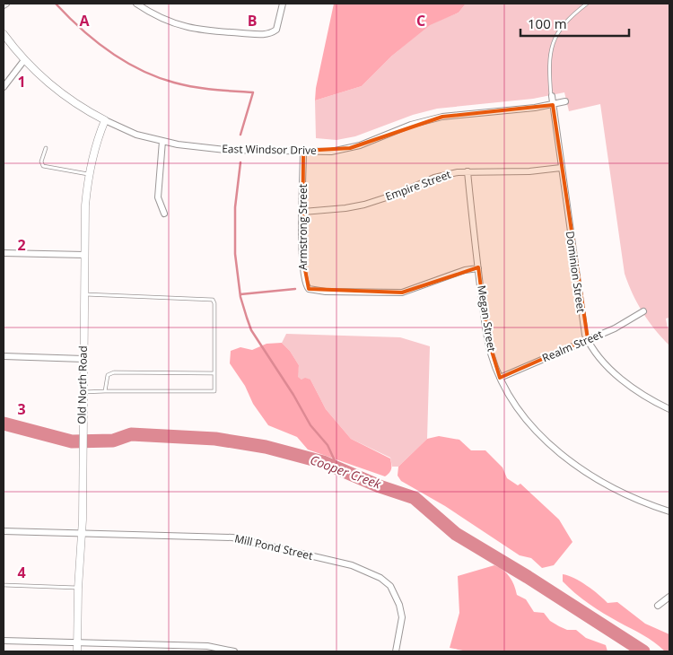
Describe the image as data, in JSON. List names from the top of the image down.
{
  "streets": {
    "street": [
      "East Windsor Drive",
      "Empire Street",
      "Armstrong Street",
      "Dominion Street",
      "Megan Street",
      "Realm Street",
      "Old North Road",
      "Mill Pond Street"
    ]
  },
  "crossings": [
    ["East Windsor Drive", "Armstrong Street"],
    ["East Windsor Drive", "Dominion Street"],
    ["East Windsor Drive", "Old North Road"],
    ["Empire Street", "Armstrong Street"],
    ["Empire Street", "Dominion Street"],
    ["Empire Street", "Megan Street"],
    ["Armstrong Street", "Megan Street"],
    ["Dominion Street", "Realm Street"],
    ["Megan Street", "Realm Street"],
    ["Old North Road", "Mill Pond Street"]
  ],
  "water": ["Cooper Creek"],
  "scale_bar": "100 m",
  "grid": {
    "columns": ["A", "B", "C"],
    "rows": [
      "1",
      "2",
      "3",
      "4"
    ]
  }
}
